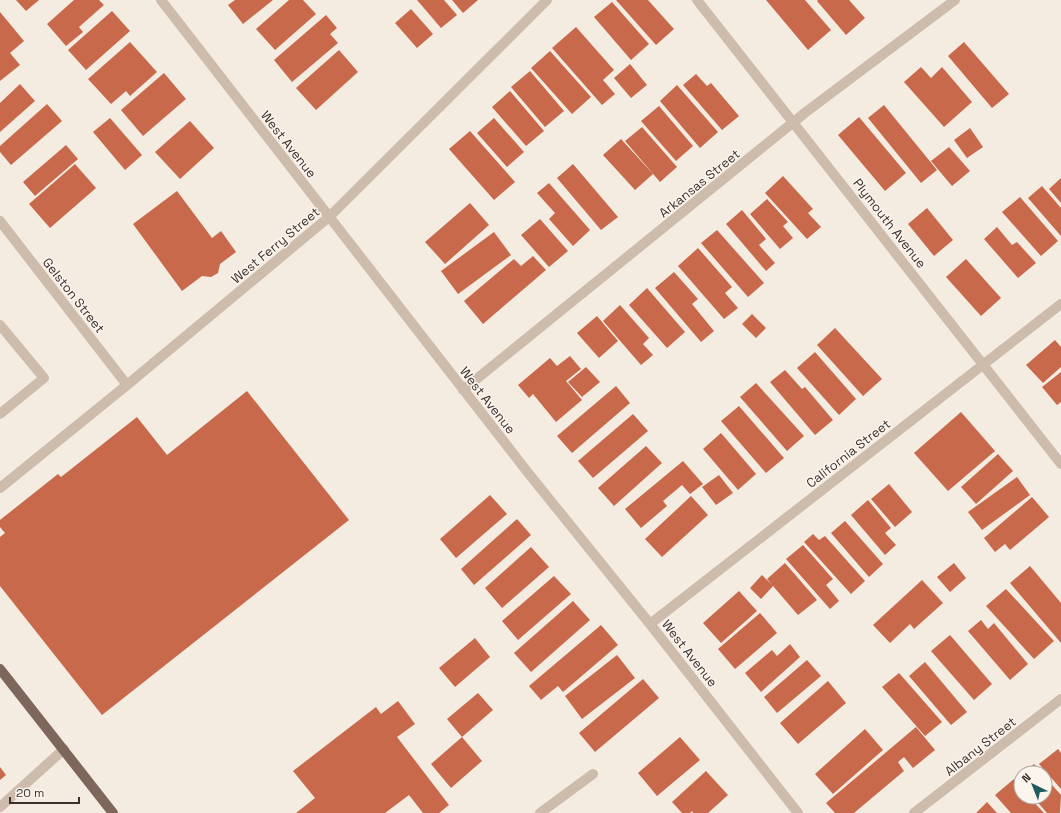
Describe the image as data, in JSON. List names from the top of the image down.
{
  "streets": {
    "street": [
      "West Avenue",
      "Arkansas Street",
      "Plymouth Avenue",
      "West Ferry Street",
      "Gelston Street",
      "California Street",
      "Albany Street"
    ]
  },
  "crossings": [
    ["West Avenue", "Arkansas Street"],
    ["West Avenue", "West Ferry Street"],
    ["West Avenue", "California Street"],
    ["Arkansas Street", "Plymouth Avenue"],
    ["Plymouth Avenue", "California Street"],
    ["West Ferry Street", "Gelston Street"]
  ],
  "scale_bar": "20 m",
  "north": "top left"
}
